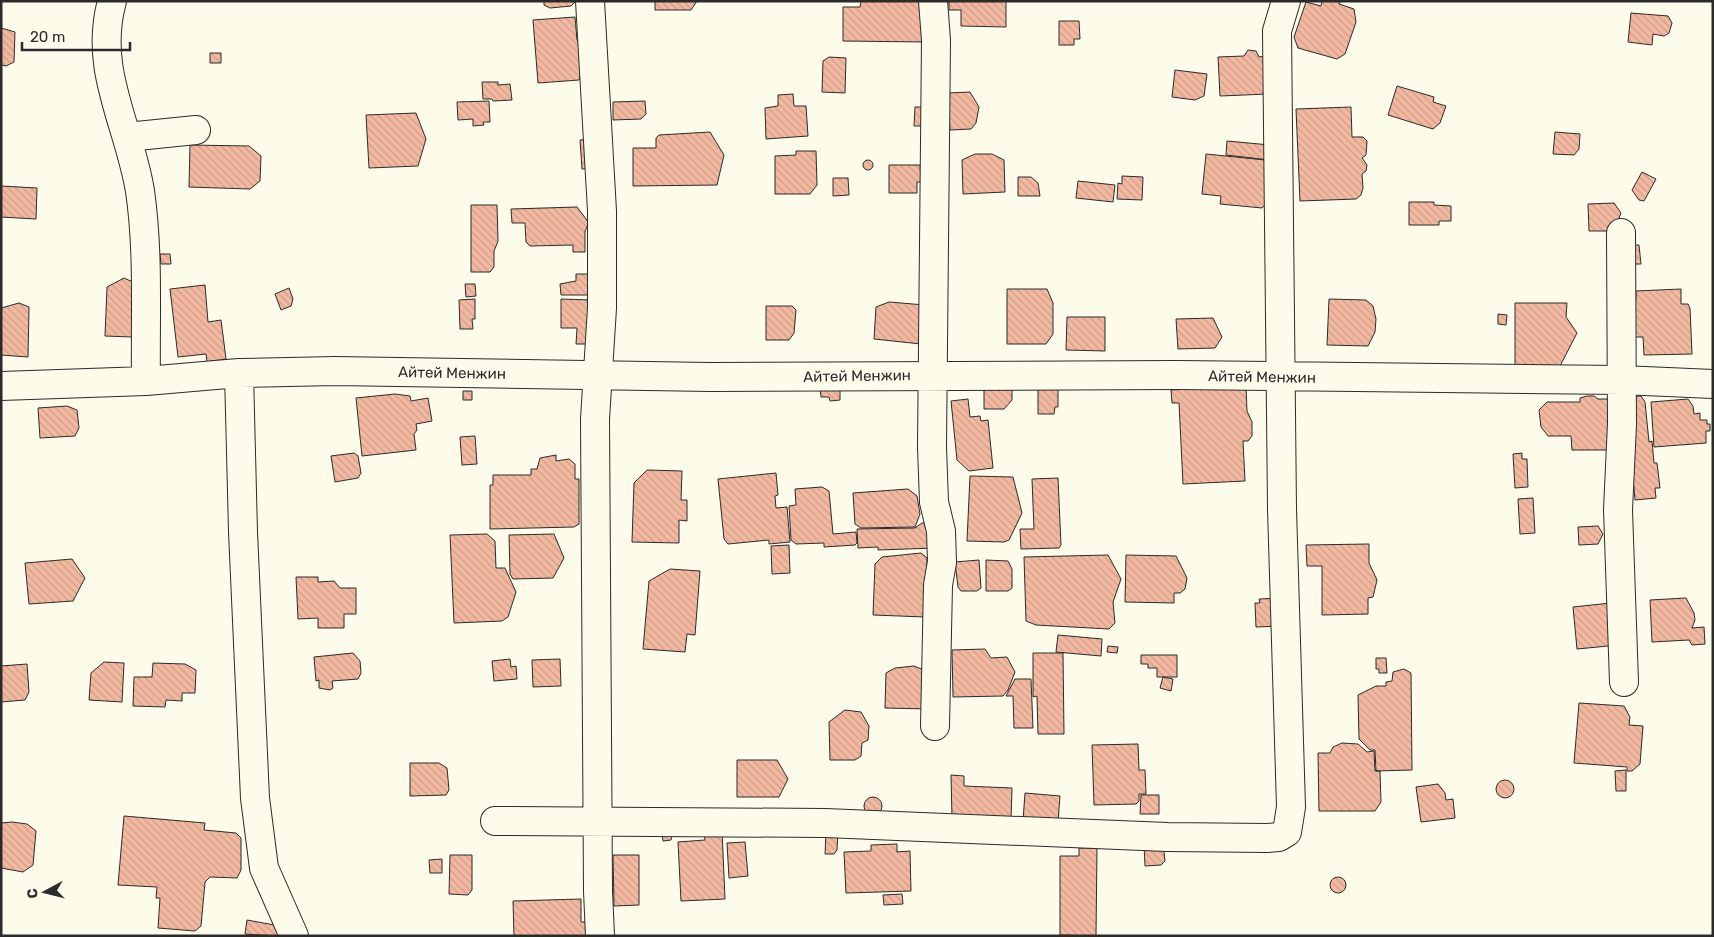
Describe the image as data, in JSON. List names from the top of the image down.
{
  "streets": {
    "street": ["Айтей Менжин"]
  },
  "scale_bar": "20 m",
  "north": "left"
}
